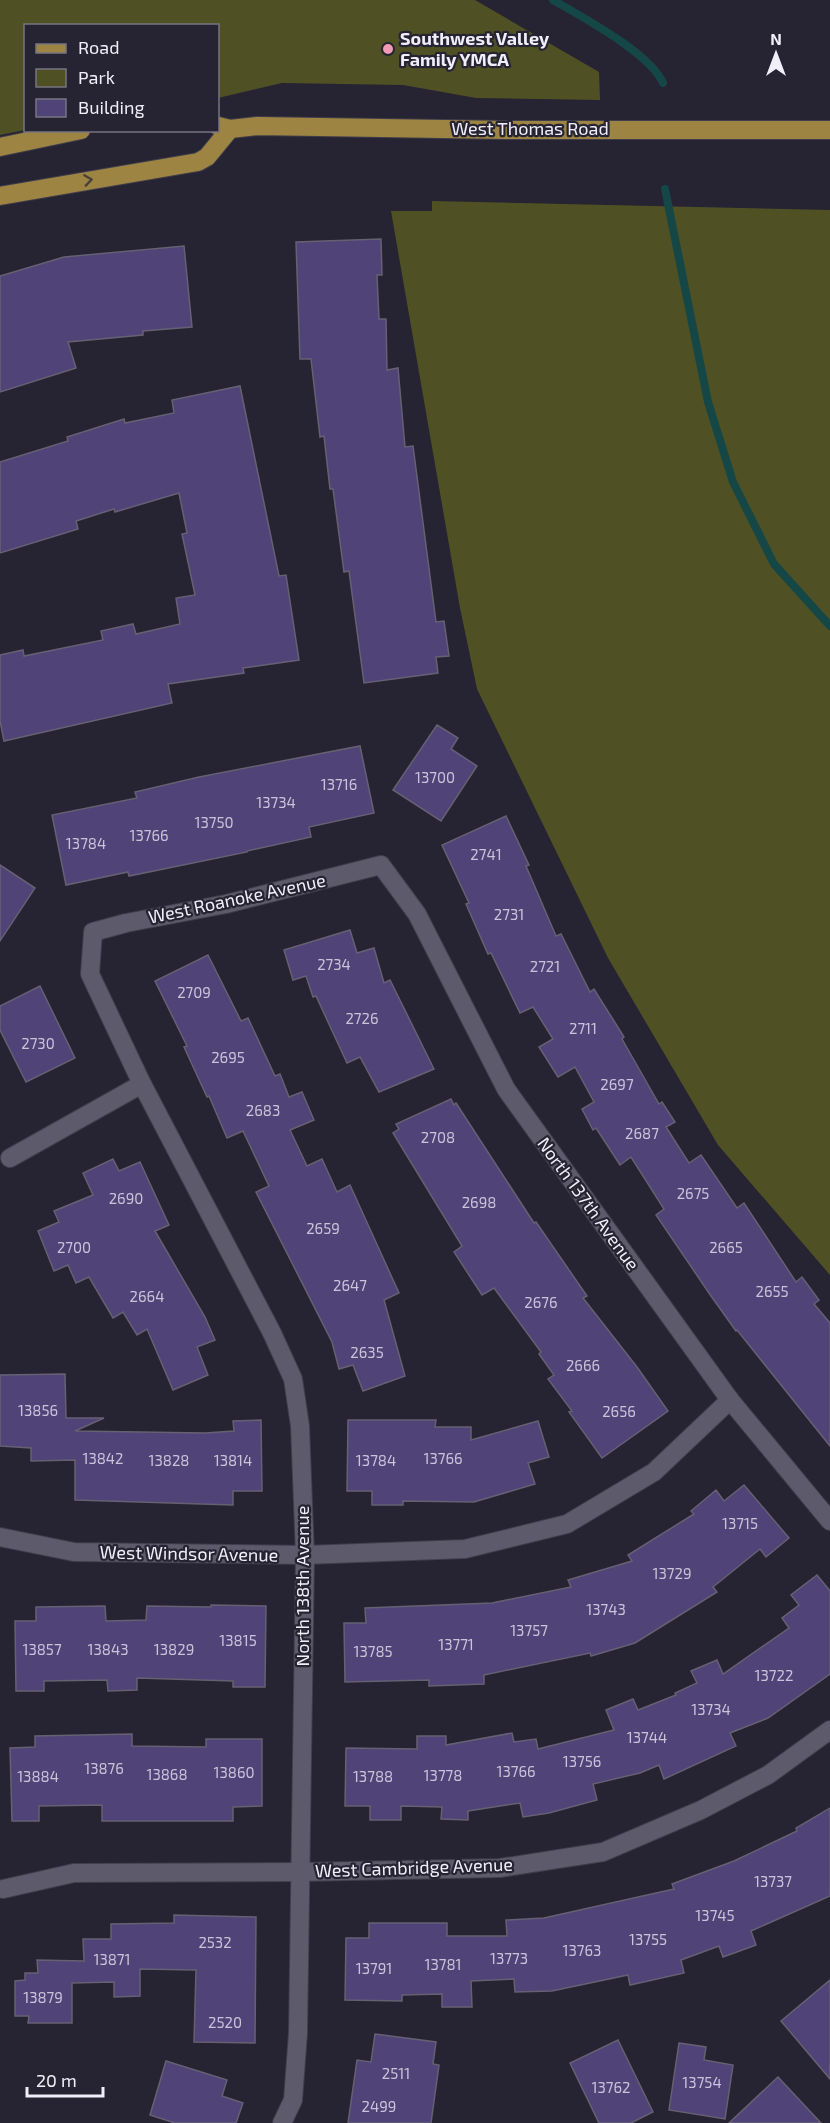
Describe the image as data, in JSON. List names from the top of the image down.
{
  "streets": {
    "main road": ["West Thomas Road"],
    "street": [
      "West Roanoke Avenue",
      "North 137th Avenue",
      "West Windsor Avenue",
      "North 138th Avenue",
      "West Cambridge Avenue"
    ]
  },
  "crossings": [
    ["West Roanoke Avenue", "North 137th Avenue"],
    ["West Roanoke Avenue", "North 138th Avenue"],
    ["North 137th Avenue", "West Windsor Avenue"],
    ["West Windsor Avenue", "North 138th Avenue"],
    ["North 138th Avenue", "West Cambridge Avenue"]
  ],
  "places": ["Southwest Valley Family YMCA"],
  "house_numbers": [
    "13700",
    "13716",
    "13734",
    "13750",
    "13766",
    "13784",
    "2741",
    "2731",
    "2734",
    "2721",
    "2709",
    "2726",
    "2711",
    "2730",
    "2695",
    "2697",
    "2683",
    "2687",
    "2708",
    "2675",
    "2690",
    "2698",
    "2659",
    "2700",
    "2665",
    "2647",
    "2655",
    "2664",
    "2676",
    "2635",
    "2666",
    "13856",
    "2656",
    "13842",
    "13766",
    "13828",
    "13814",
    "13784",
    "13715",
    "13729",
    "13743",
    "13757",
    "13815",
    "13771",
    "13857",
    "13843",
    "13829",
    "13785",
    "13722",
    "13734",
    "13744",
    "13756",
    "13876",
    "13766",
    "13860",
    "13868",
    "13778",
    "13884",
    "13788",
    "13737",
    "13745",
    "13755",
    "2532",
    "13763",
    "13773",
    "13871",
    "13781",
    "13791",
    "13879",
    "2520",
    "2511",
    "13754",
    "13762",
    "2499"
  ],
  "legend": ["Road", "Park", "Building"],
  "scale_bar": "20 m",
  "north": "top"
}
